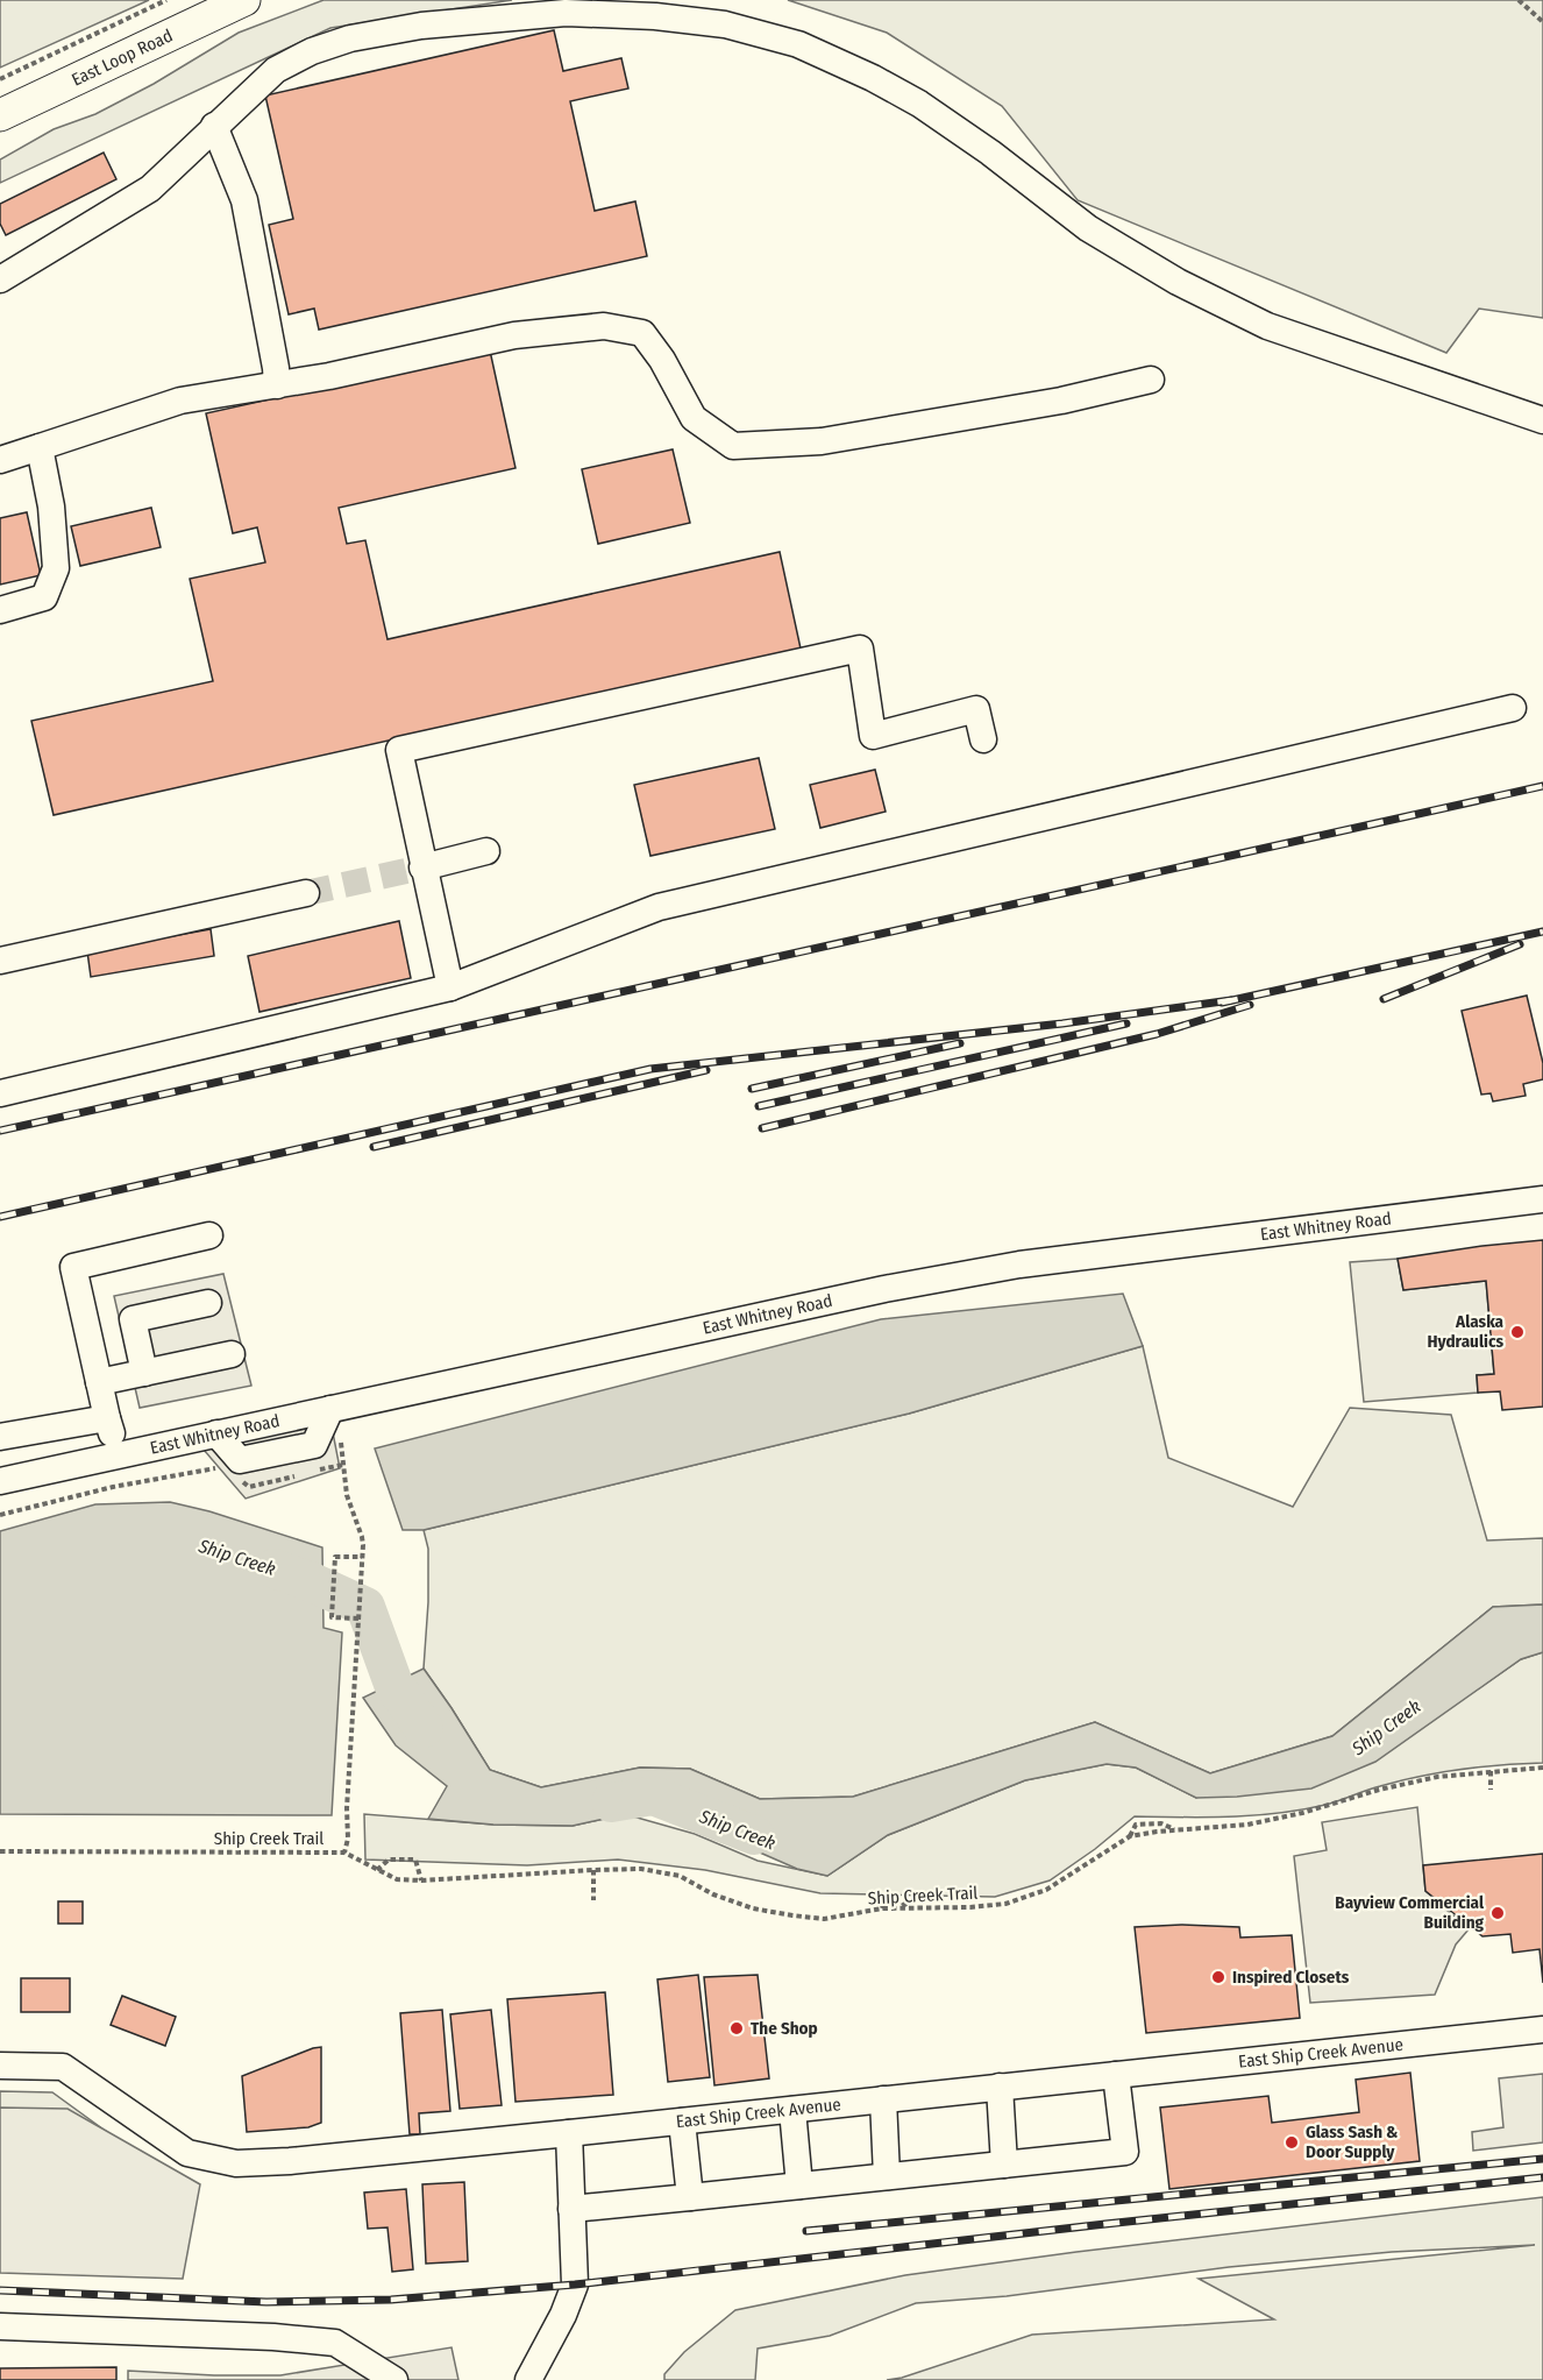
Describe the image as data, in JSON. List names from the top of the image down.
{
  "streets": {
    "main road": ["East Loop Road"],
    "street": ["East Whitney Road", "East Ship Creek Avenue"],
    "path": ["Ship Creek Trail"]
  },
  "water": ["Ship Creek"],
  "places": [
    "Alaska Hydraulics",
    "Bayview Commercial Building",
    "Inspired Closets",
    "The Shop",
    "Glass Sash & Door Supply"
  ]
}
